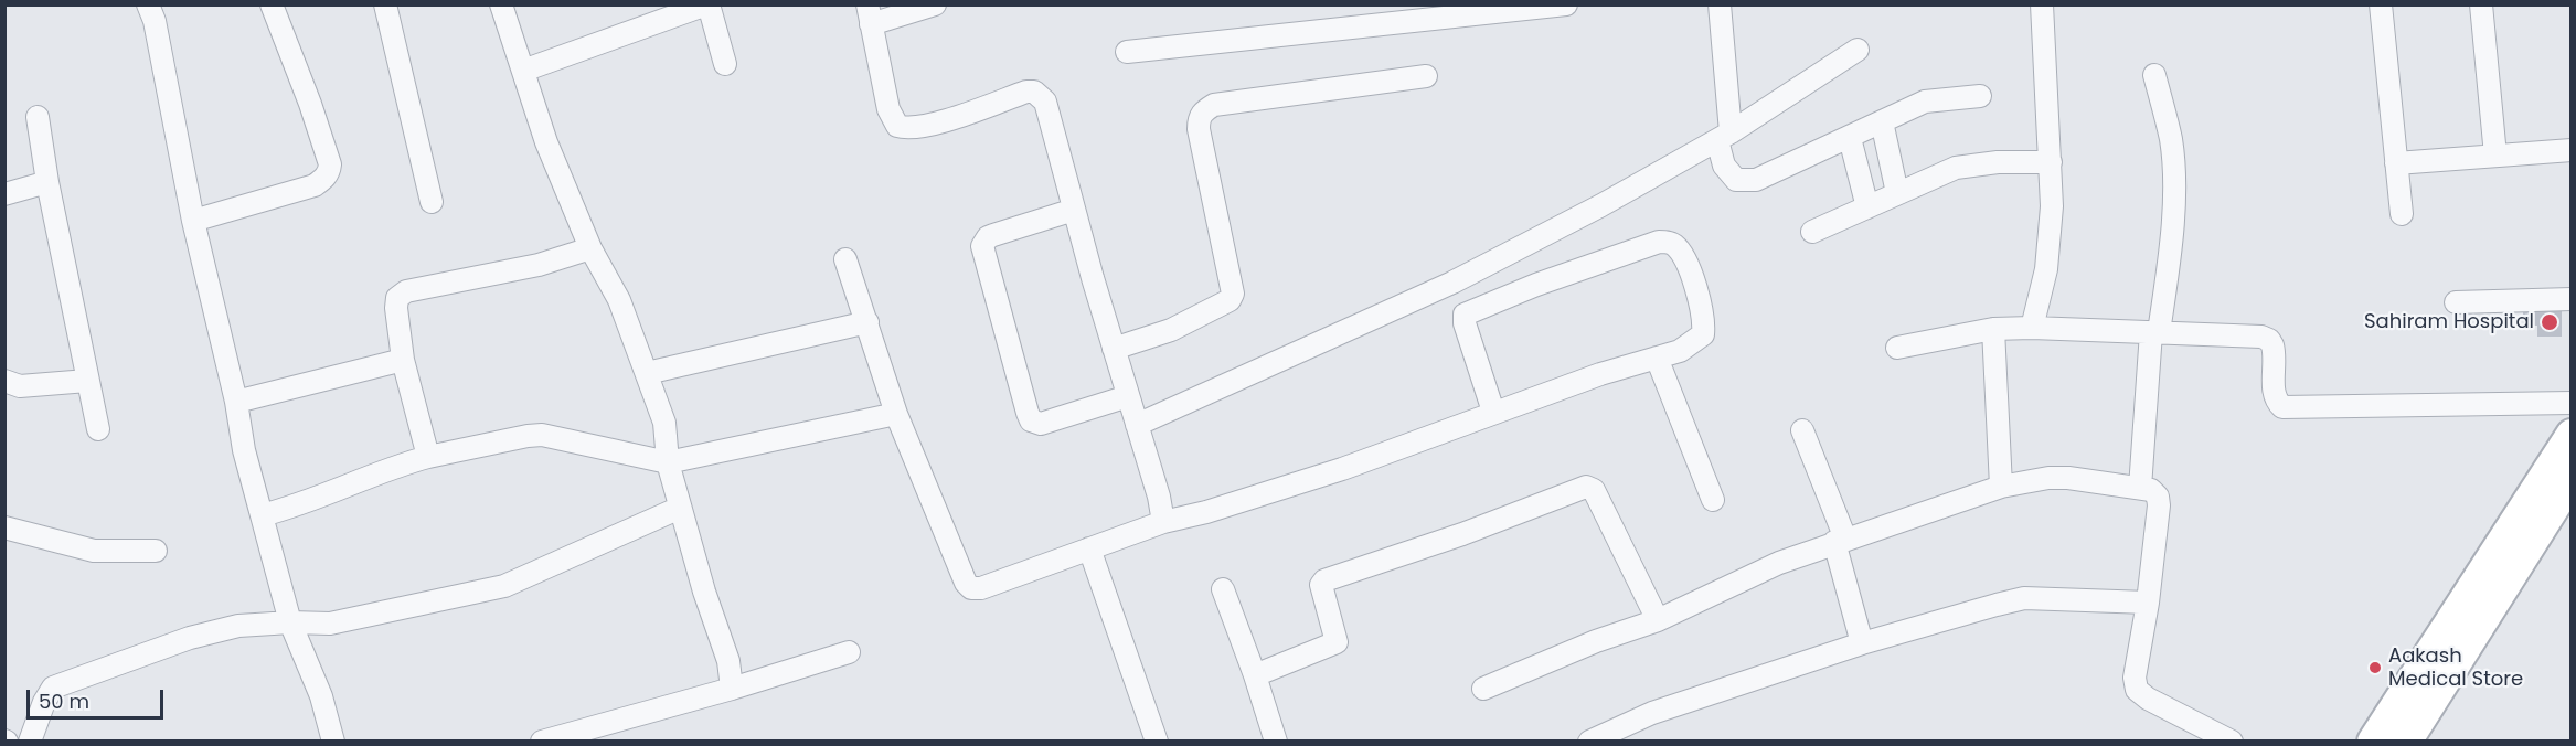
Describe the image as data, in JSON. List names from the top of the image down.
{
  "places": ["Sahiram Hospital", "Aakash Medical Store"],
  "scale_bar": "50 m"
}
